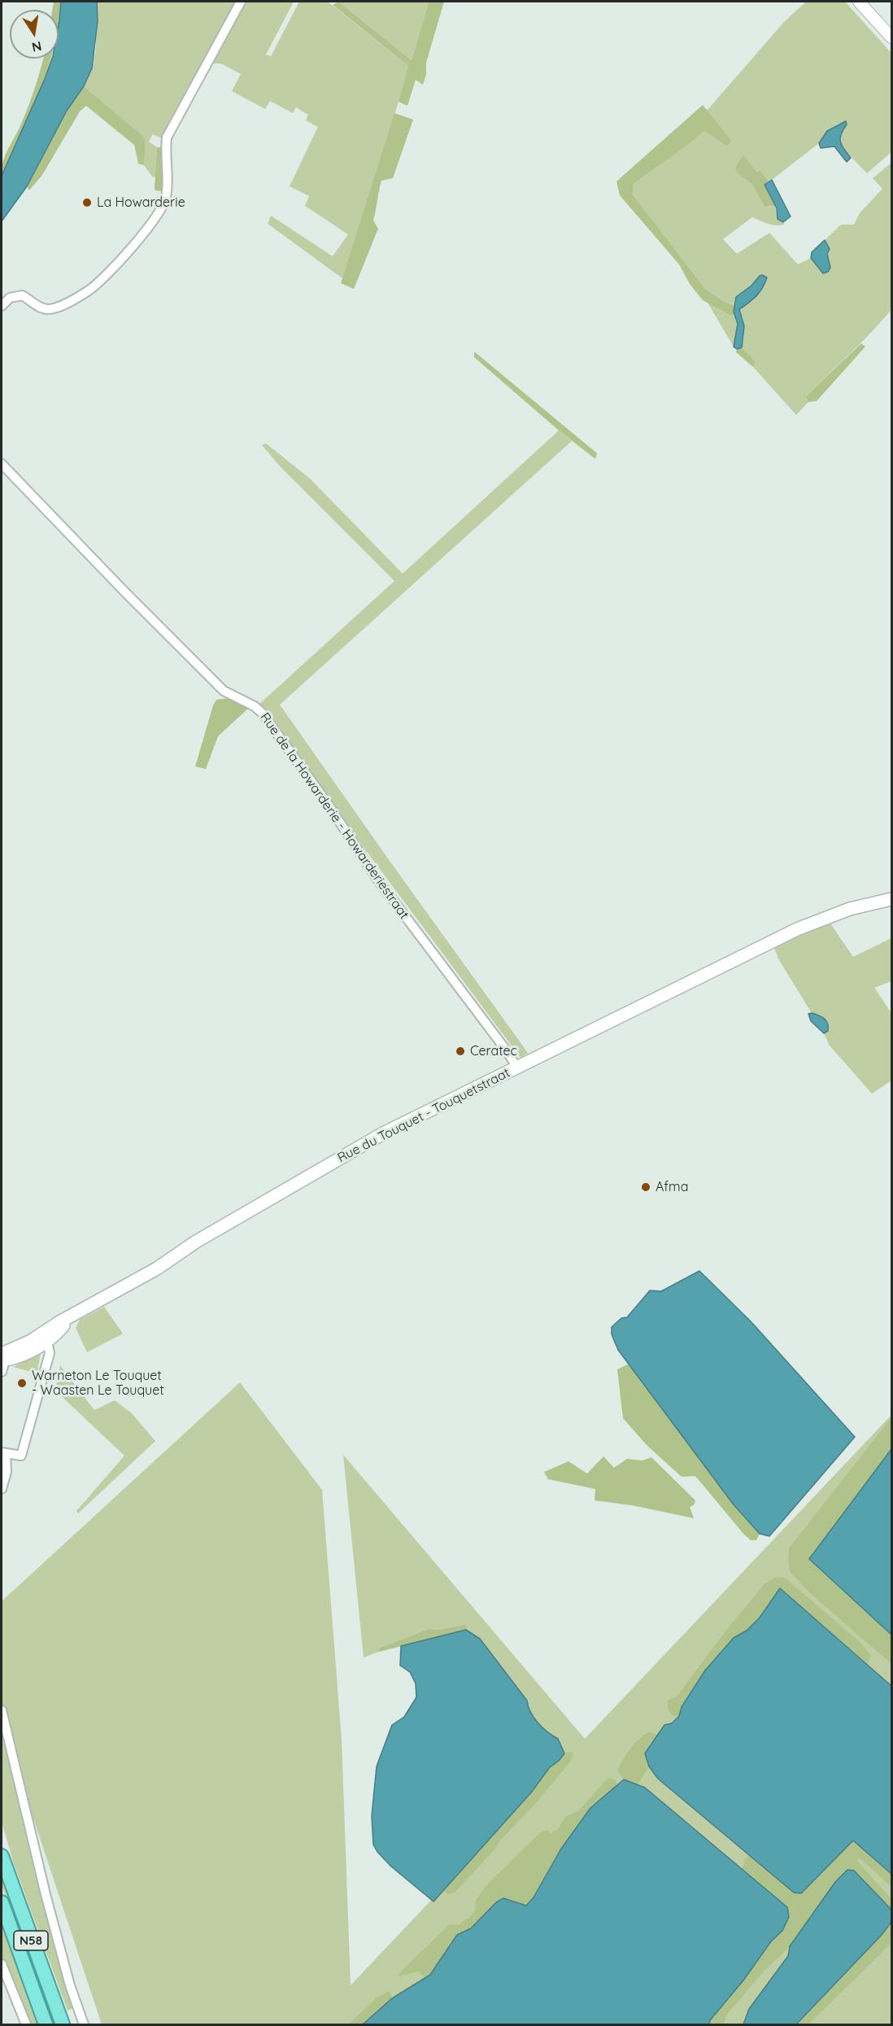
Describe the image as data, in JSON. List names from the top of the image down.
{
  "streets": {
    "highway": ["N58"],
    "main road": ["Rue du Touquet - Touquetstraat"],
    "street": ["Rue de la Howarderie - Howarderiestraat"]
  },
  "crossings": [
    ["Rue de la Howarderie - Howarderiestraat", "Rue du Touquet - Touquetstraat"]
  ],
  "places": [
    "La Howarderie",
    "Ceratec",
    "Afma",
    "Warneton Le Touquet - Waasten Le Touquet"
  ],
  "north": "bottom"
}
